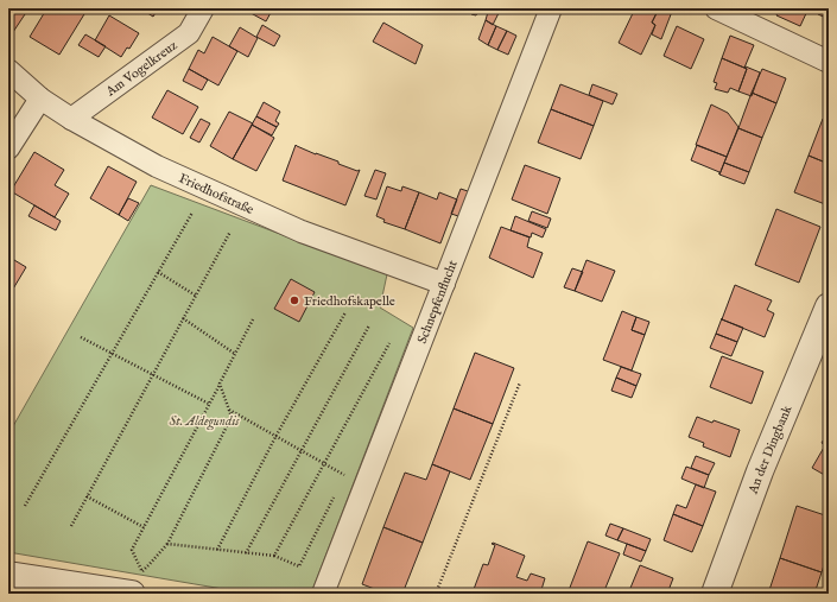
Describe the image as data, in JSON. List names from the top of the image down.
{
  "streets": {
    "street": [
      "Am Vogelkreuz",
      "Friedhofstraße",
      "Schnepfenflucht",
      "An der Dingbank"
    ]
  },
  "crossings": [
    ["Am Vogelkreuz", "Friedhofstraße"],
    ["Friedhofstraße", "Schnepfenflucht"]
  ],
  "parks": ["St. Aldegundis"],
  "places": ["Friedhofskapelle"]
}
